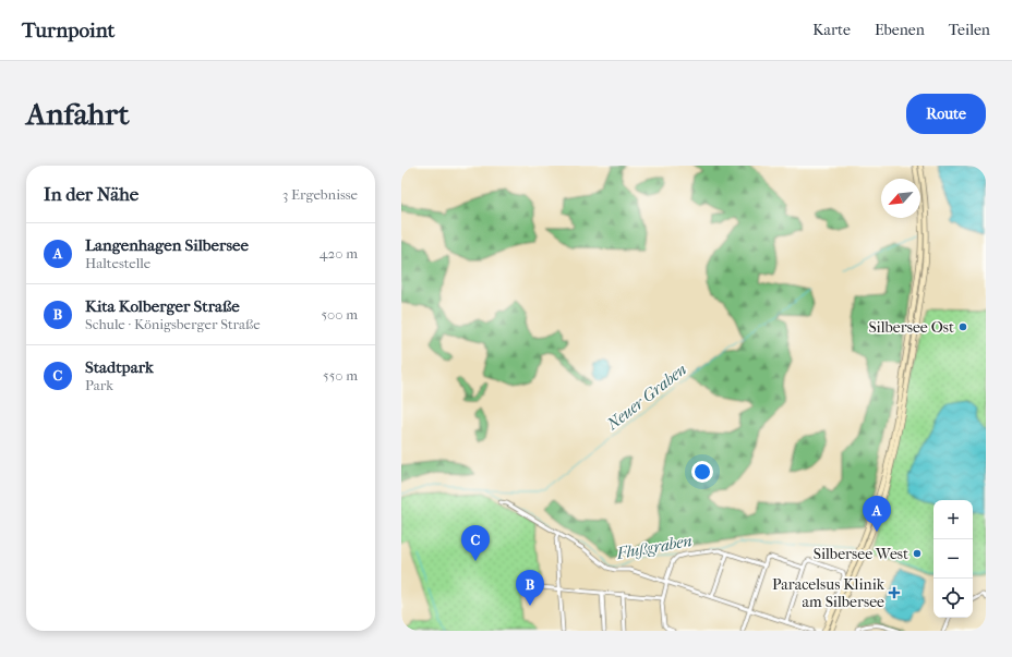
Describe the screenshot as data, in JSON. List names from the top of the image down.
{
  "water": ["Neuer Graben", "Flußgraben"],
  "places": {
    "other": ["Silbersee Ost", "Silbersee West"],
    "health": ["Paracelsus Klinik am Silbersee"]
  },
  "north": "bottom left",
  "page": {
    "header": "Turnpoint",
    "nav": ["Karte", "Ebenen", "Teilen"],
    "buttons": "Route",
    "title": "Anfahrt",
    "heading": ["In der Nähe", "3 Ergebnisse"],
    "list": [
      {
        "mark": "A",
        "name": "Langenhagen Silbersee",
        "note": "Haltestelle",
        "value": "420 m"
      },
      {
        "mark": "B",
        "name": "Kita Kolberger Straße",
        "note": "Schule · Königsberger Straße",
        "value": "500 m"
      },
      {
        "mark": "C",
        "name": "Stadtpark",
        "note": "Park",
        "value": "550 m"
      }
    ],
    "pins": ["A", "C", "B"],
    "map_buttons": ["+", "−"]
  }
}
